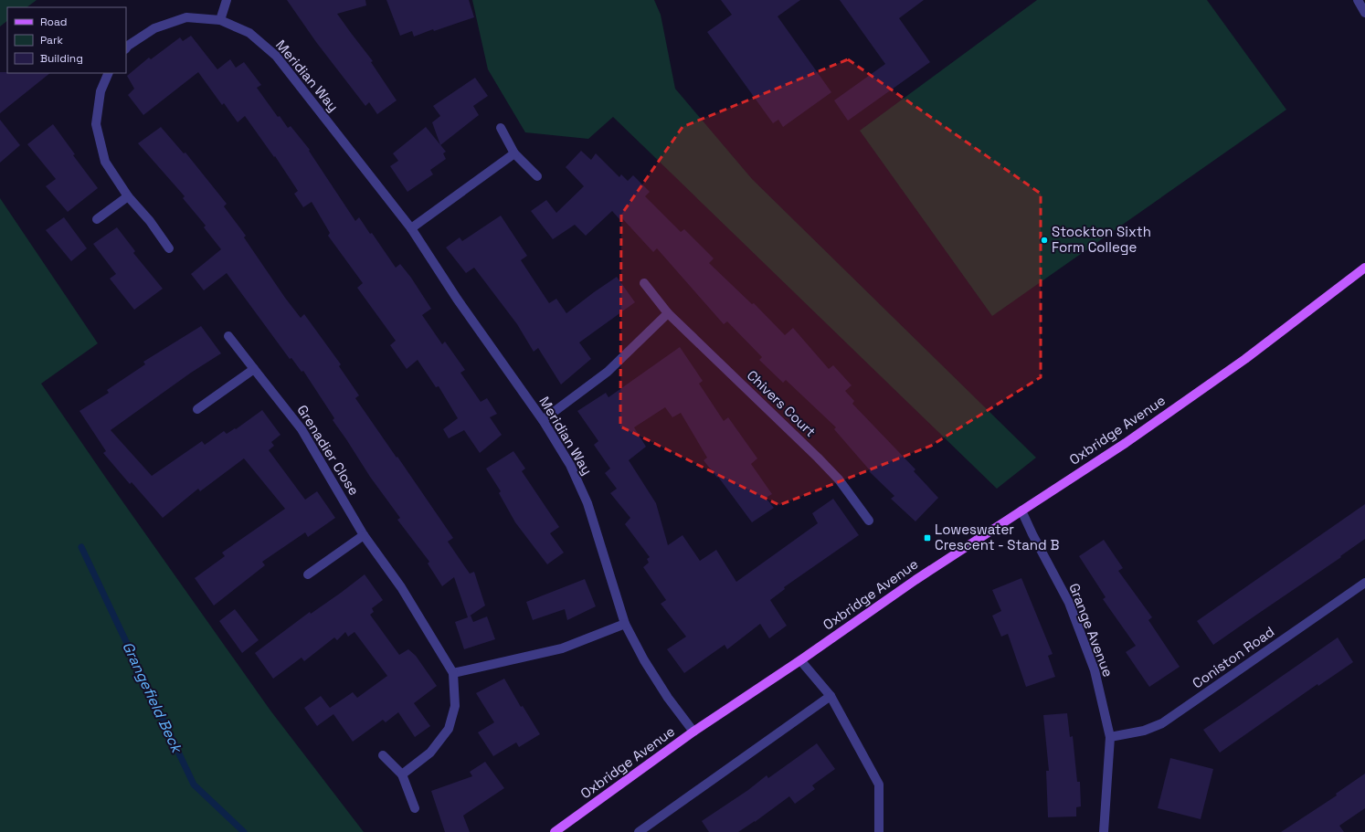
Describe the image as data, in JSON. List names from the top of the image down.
{
  "streets": {
    "main road": ["Oxbridge Avenue"],
    "street": [
      "Meridian Way",
      "Chivers Court",
      "Grenadier Close",
      "Grange Avenue",
      "Coniston Road"
    ]
  },
  "crossings": [
    ["Meridian Way", "Oxbridge Avenue"],
    ["Oxbridge Avenue", "Grange Avenue"],
    ["Grange Avenue", "Coniston Road"]
  ],
  "water": ["Grangefield Beck"],
  "places": {
    "other": ["Stockton Sixth Form College"],
    "transit": ["Loweswater Crescent - Stand B"]
  },
  "legend": ["Road", "Park", "Building"]
}
